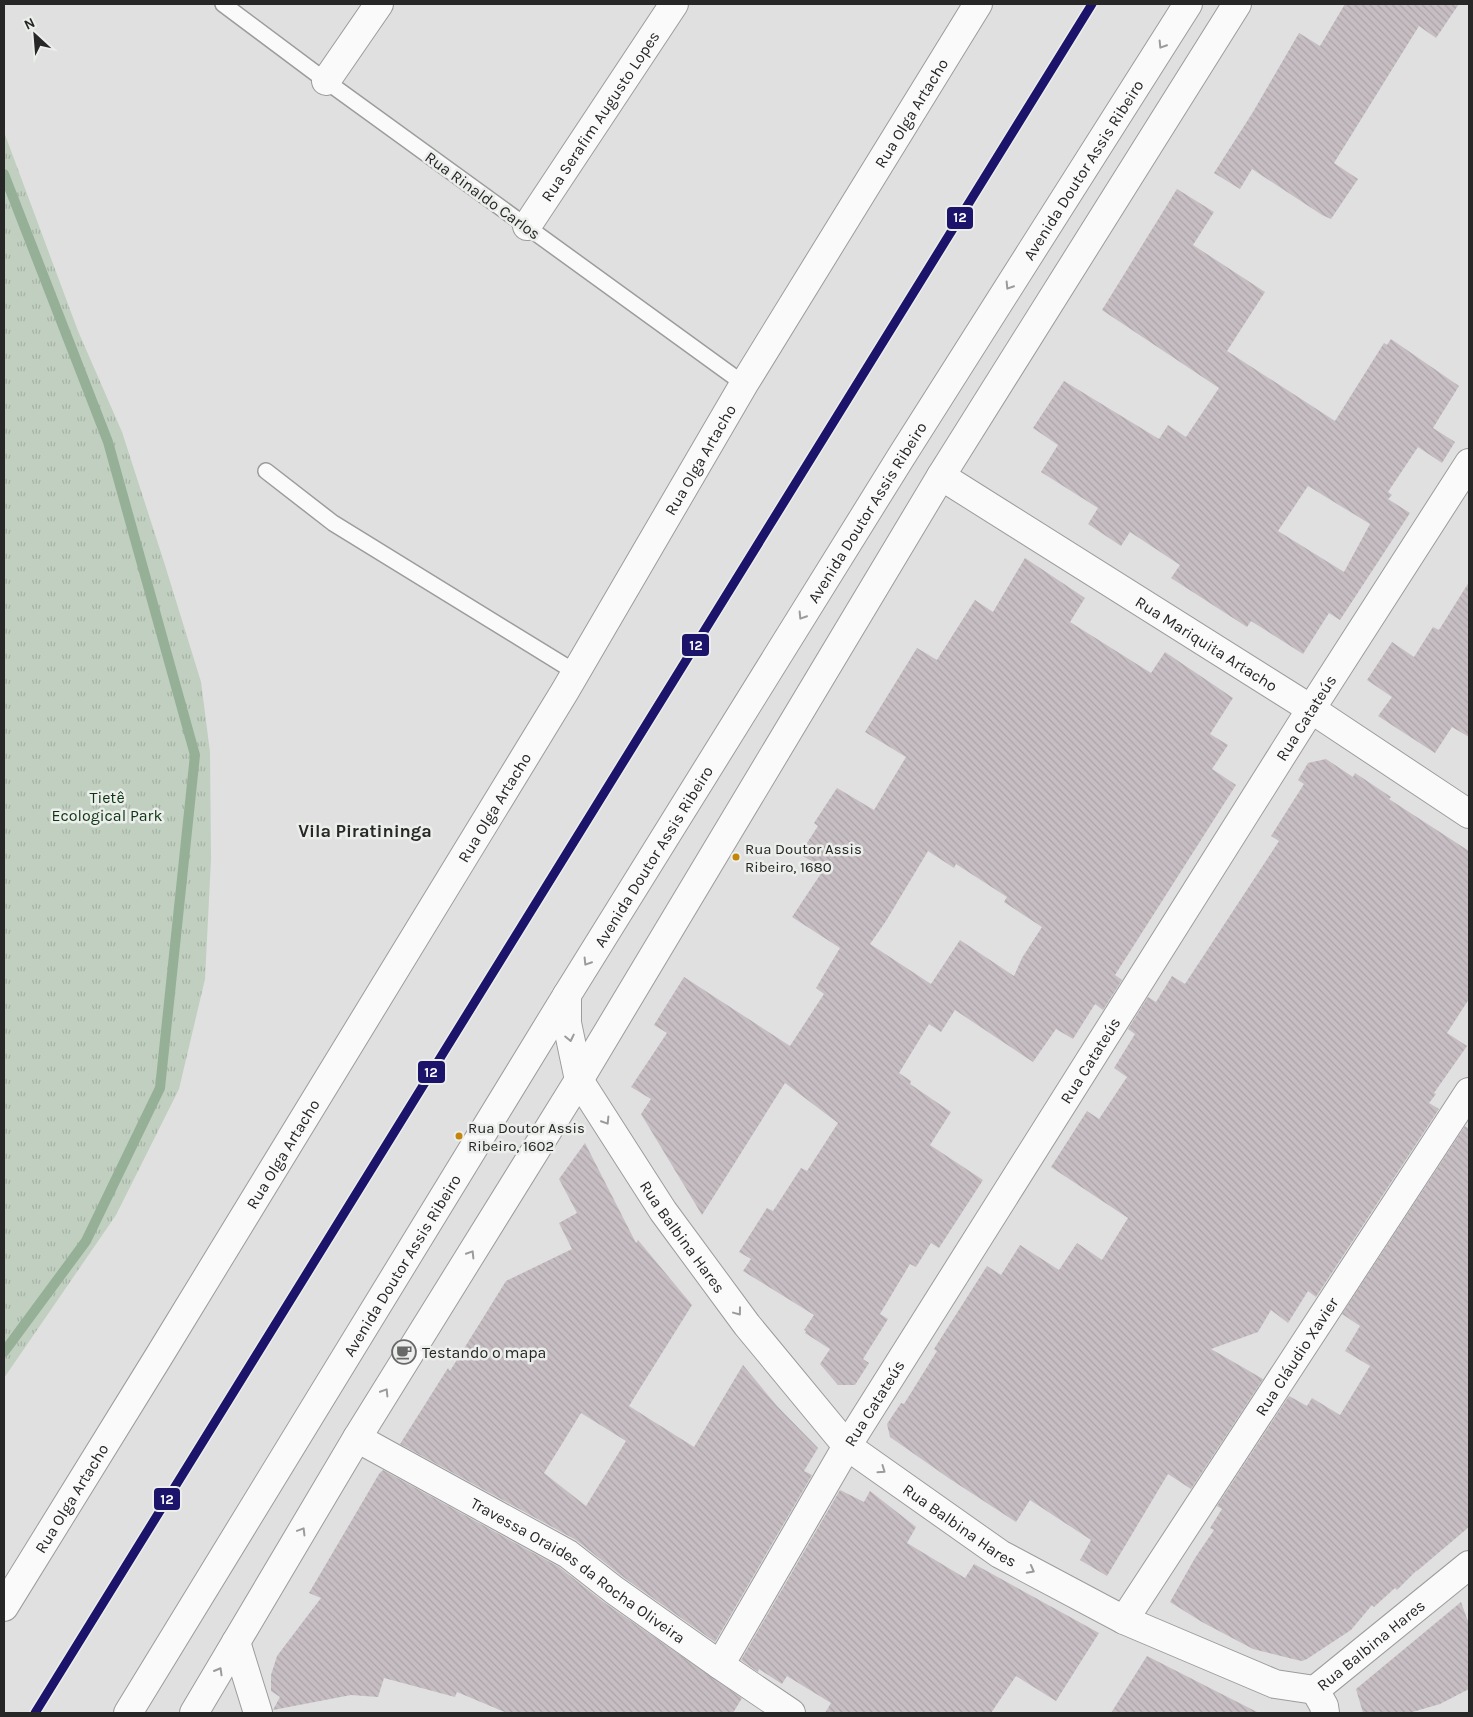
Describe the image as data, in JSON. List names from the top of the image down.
{
  "streets": {
    "street": [
      "Rua Olga Artacho",
      "Rua Serafim Augusto Lopes",
      "Avenida Doutor Assis Ribeiro",
      "Rua Mariquita Artacho",
      "Rua Catateús",
      "Rua Balbina Hares",
      "Rua Cláudio Xavier",
      "Travessa Oraides da Rocha Oliveira"
    ],
    "lane": ["Rua Rinaldo Carlos"]
  },
  "crossings": [
    ["Rua Olga Artacho", "Rua Rinaldo Carlos"],
    ["Rua Serafim Augusto Lopes", "Rua Rinaldo Carlos"],
    ["Rua Mariquita Artacho", "Rua Catateús"],
    ["Rua Catateús", "Rua Balbina Hares"],
    ["Rua Catateús", "Travessa Oraides da Rocha Oliveira"],
    ["Rua Balbina Hares", "Rua Cláudio Xavier"]
  ],
  "one_way": ["Rua Balbina Hares"],
  "districts": ["Vila Piratininga"],
  "parks": ["Tietê Ecological Park"],
  "places": {
    "other": ["Rua Doutor Assis Ribeiro, 1680", "Rua Doutor Assis Ribeiro, 1602"],
    "cafe": ["Testando o mapa"]
  },
  "lines": ["transit line 12"],
  "north": "top left"
}
